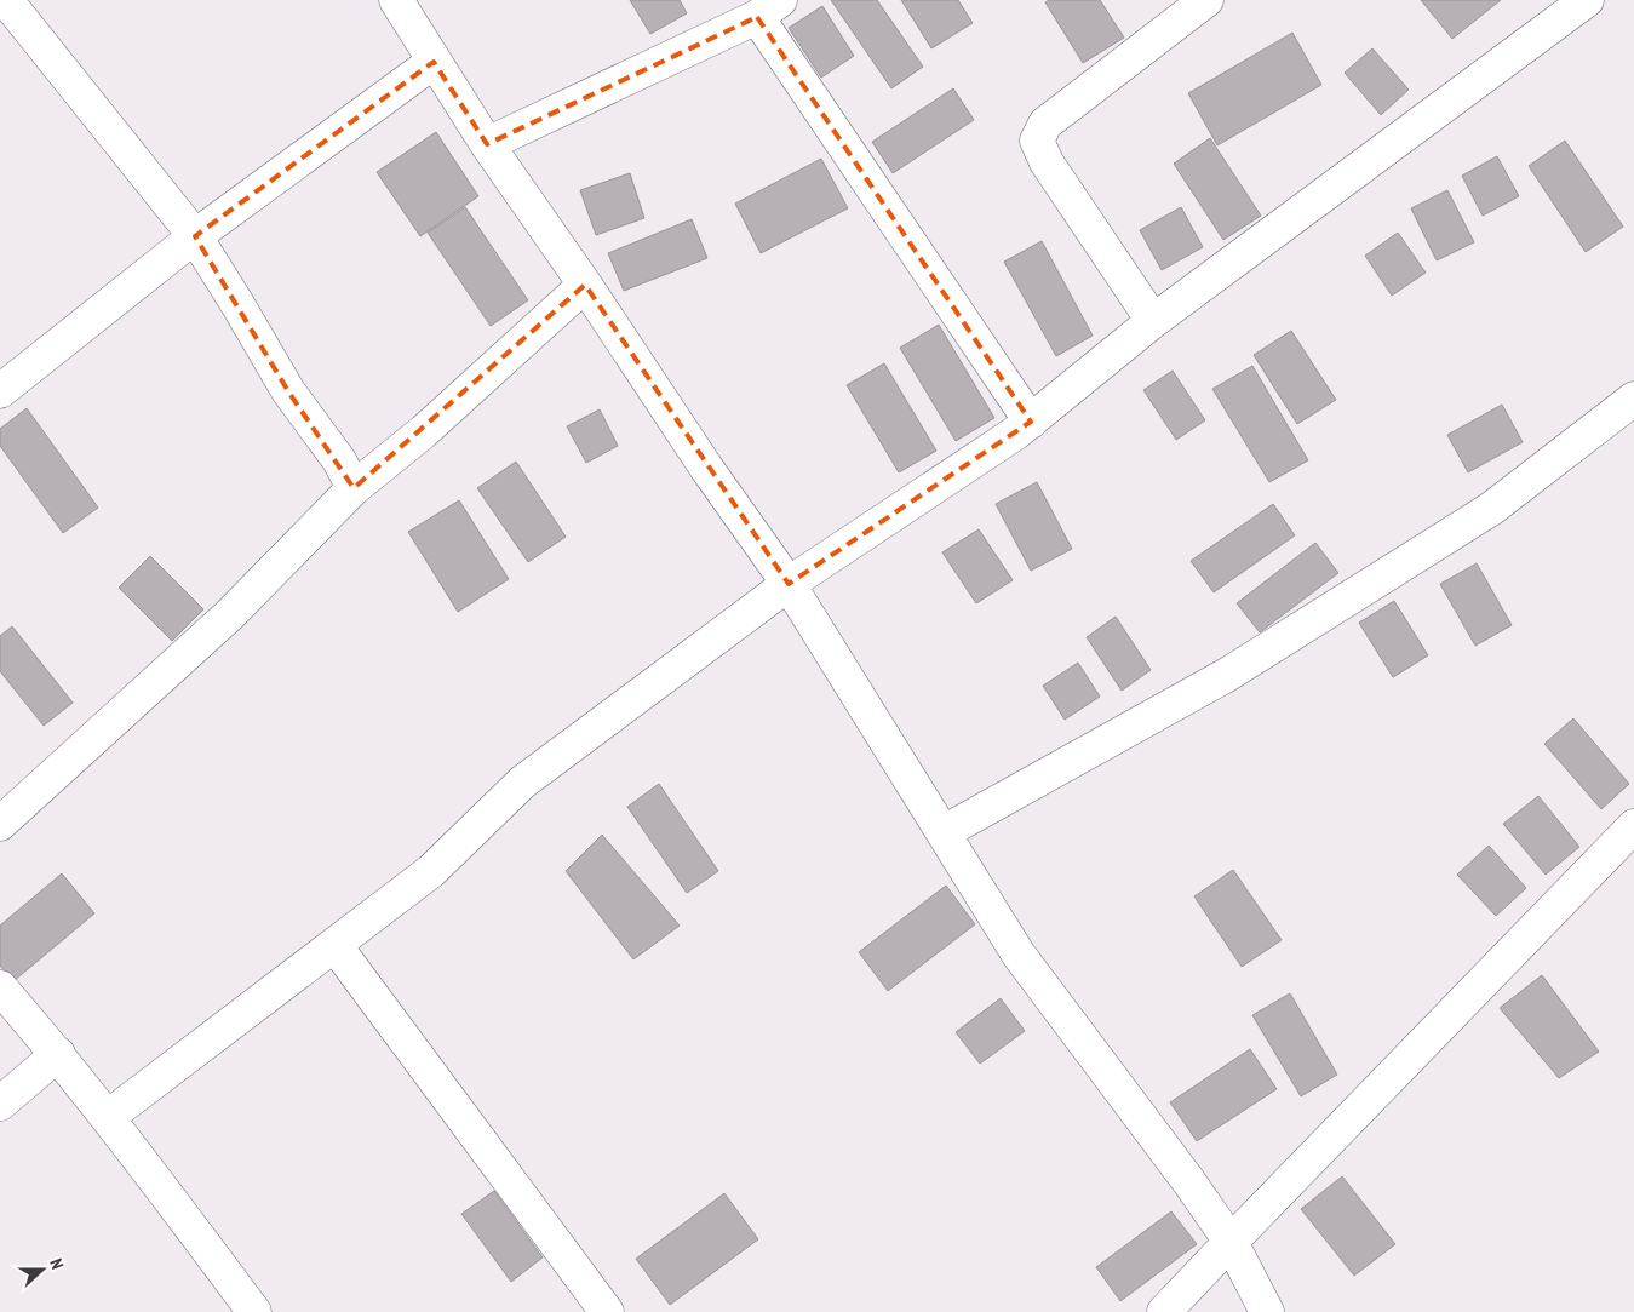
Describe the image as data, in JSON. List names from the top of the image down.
{
  "north": "right"
}
